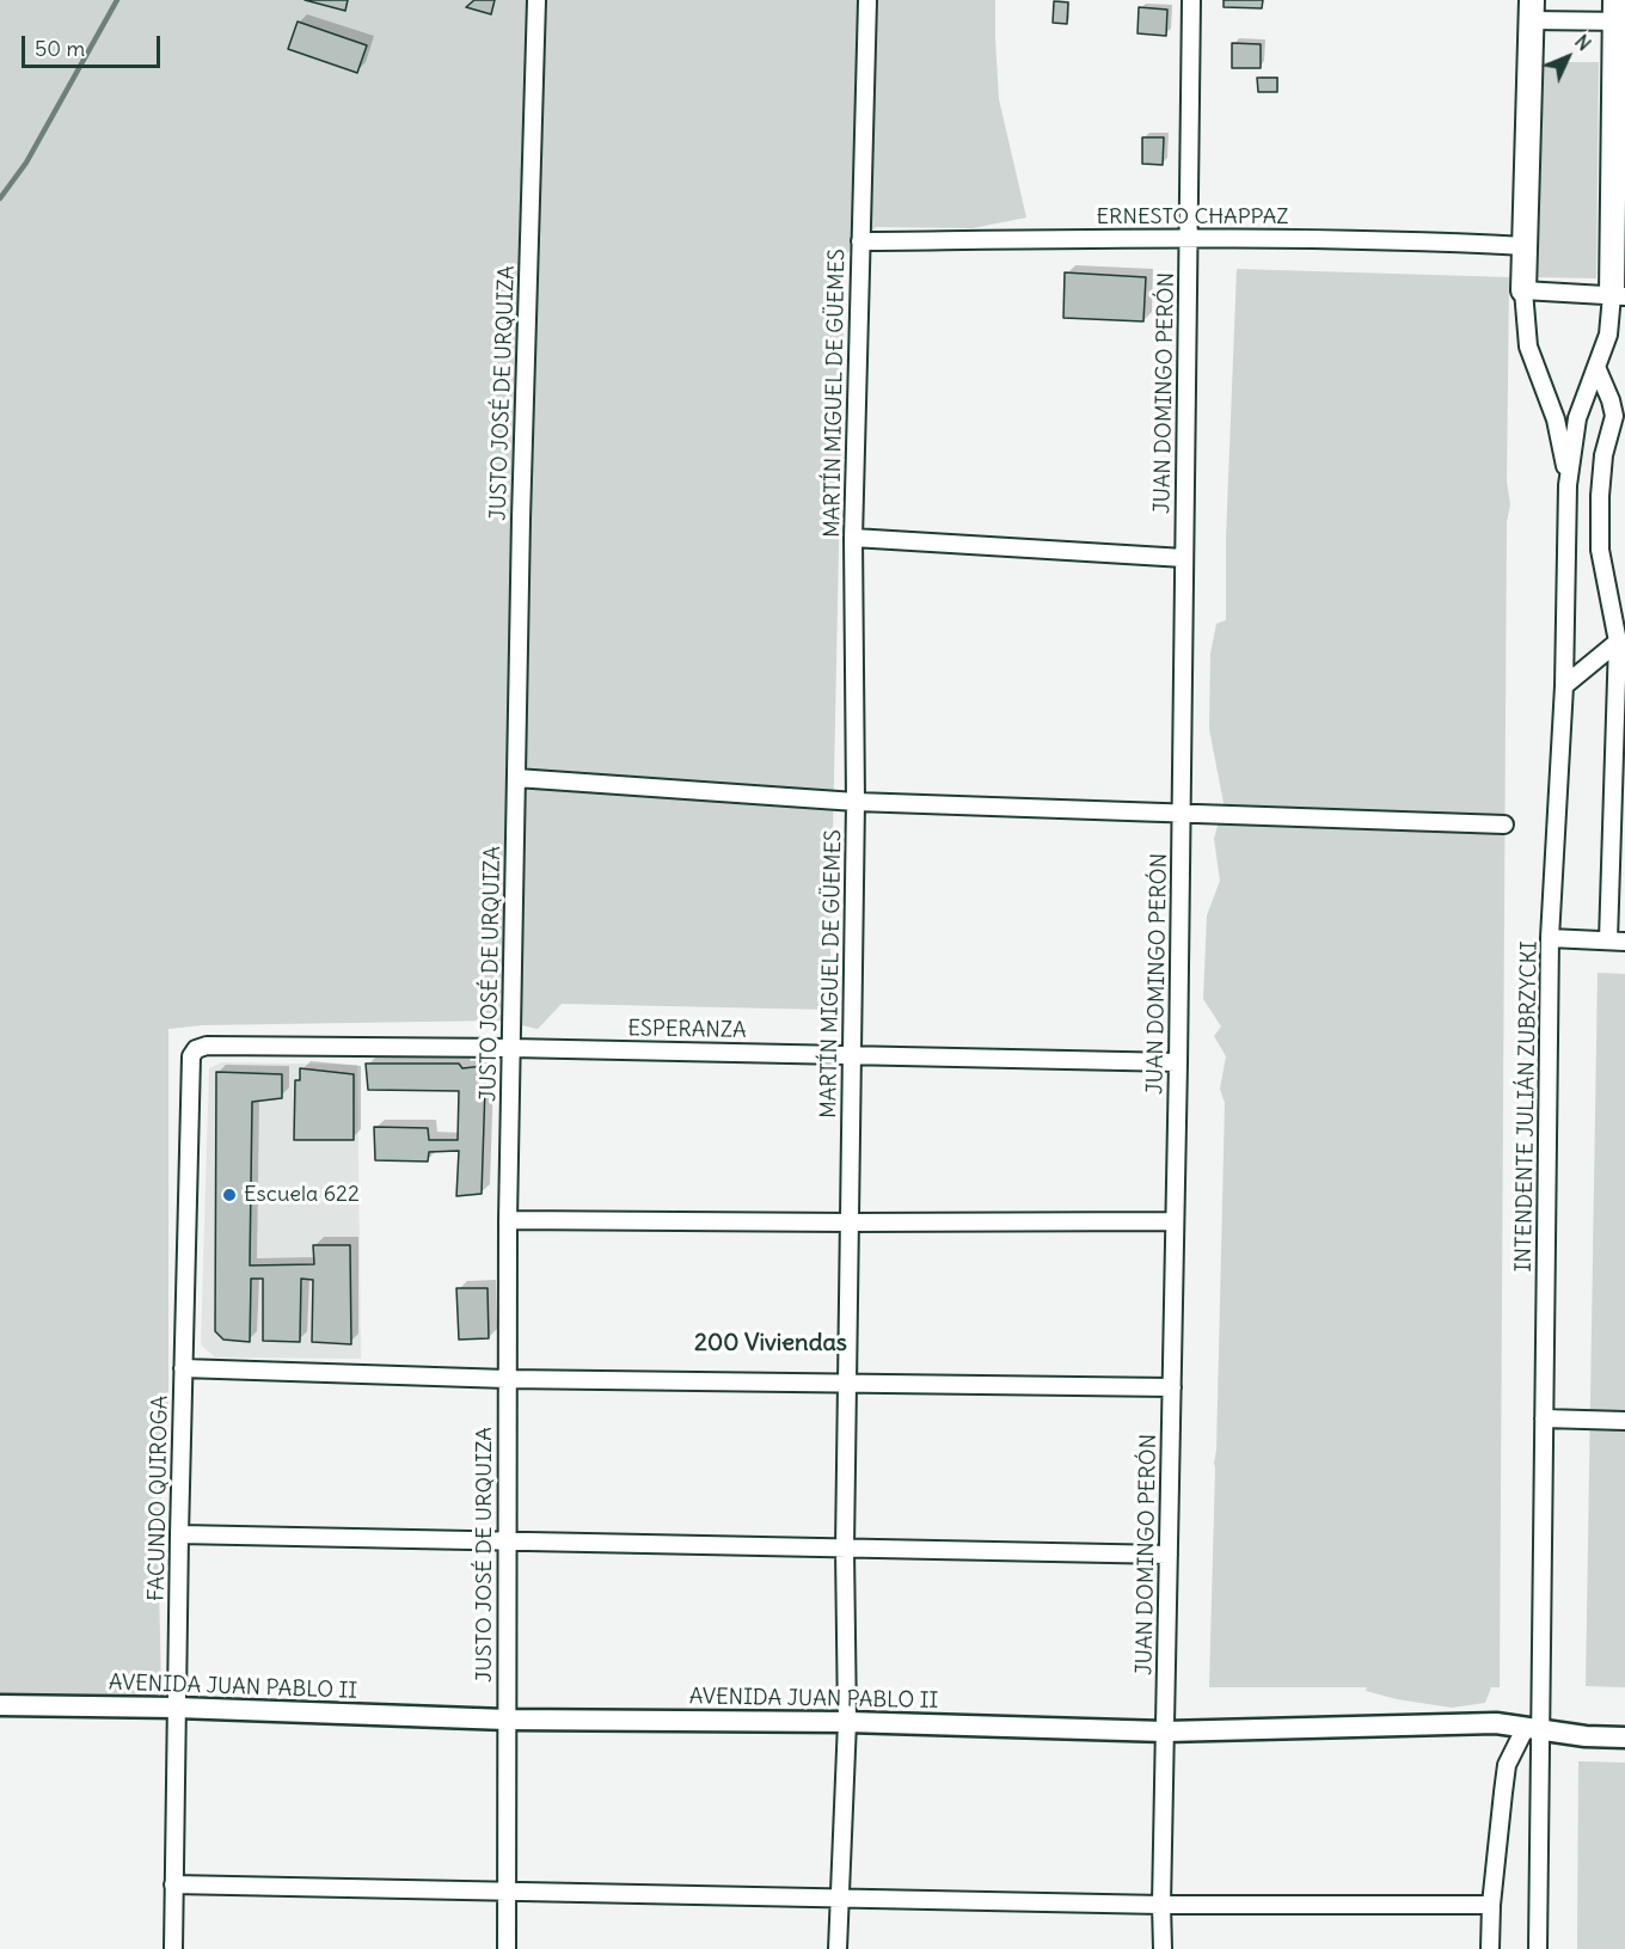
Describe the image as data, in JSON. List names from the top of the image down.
{
  "streets": {
    "street": [
      "ERNESTO CHAPPAZ",
      "JUSTO JOSÉ DE URQUIZA",
      "MARTÍN MIGUEL DE GÜEMES",
      "JUAN DOMINGO PERÓN",
      "ESPERANZA",
      "INTENDENTE JULIÁN ZUBRZYCKI",
      "FACUNDO QUIROGA",
      "AVENIDA JUAN PABLO II"
    ]
  },
  "crossings": [
    ["ERNESTO CHAPPAZ", "MARTÍN MIGUEL DE GÜEMES"],
    ["ERNESTO CHAPPAZ", "JUAN DOMINGO PERÓN"],
    ["JUSTO JOSÉ DE URQUIZA", "ESPERANZA"],
    ["JUSTO JOSÉ DE URQUIZA", "AVENIDA JUAN PABLO II"],
    ["MARTÍN MIGUEL DE GÜEMES", "ESPERANZA"],
    ["MARTÍN MIGUEL DE GÜEMES", "AVENIDA JUAN PABLO II"],
    ["JUAN DOMINGO PERÓN", "ESPERANZA"],
    ["JUAN DOMINGO PERÓN", "AVENIDA JUAN PABLO II"],
    ["ESPERANZA", "FACUNDO QUIROGA"],
    ["INTENDENTE JULIÁN ZUBRZYCKI", "AVENIDA JUAN PABLO II"],
    ["FACUNDO QUIROGA", "AVENIDA JUAN PABLO II"]
  ],
  "districts": ["200 Viviendas"],
  "places": ["Escuela 622"],
  "scale_bar": "50 m",
  "north": "top right"
}
